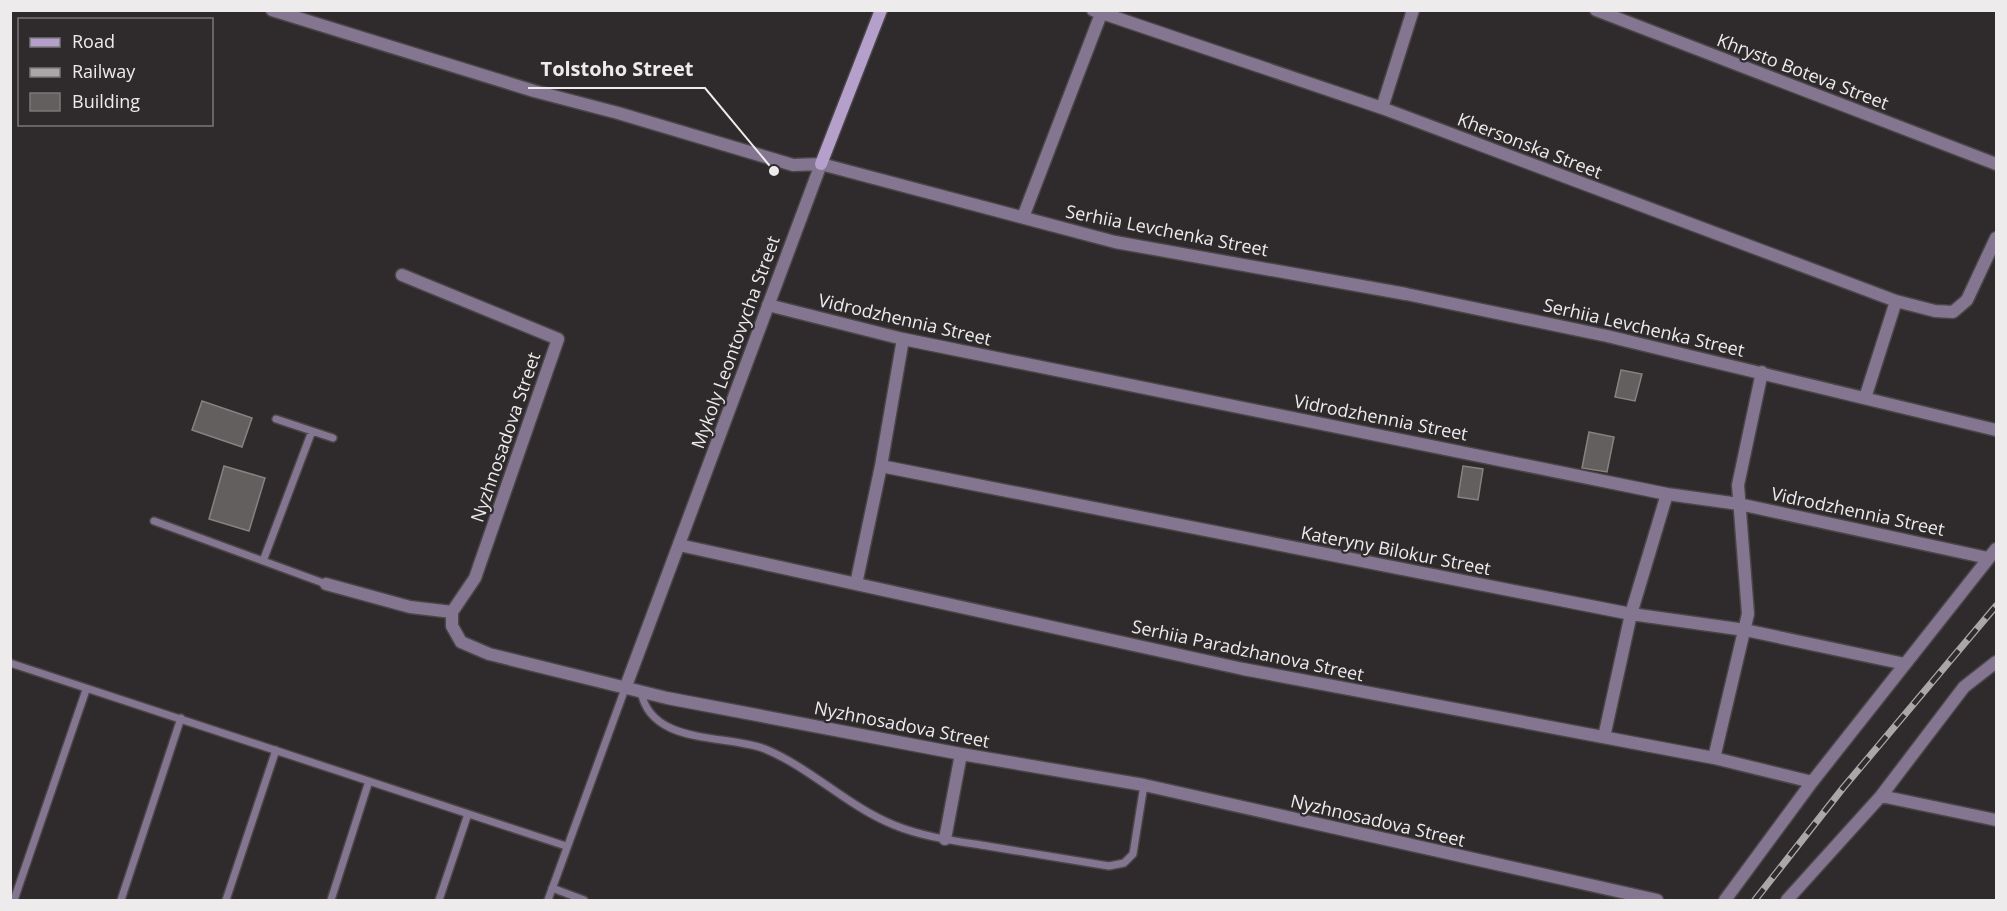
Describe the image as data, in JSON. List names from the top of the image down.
{
  "streets": {
    "street": [
      "Khrysto Boteva Street",
      "Khersonska Street",
      "Serhiia Levchenka Street",
      "Vidrodzhennia Street",
      "Mykoly Leontovycha Street",
      "Nyzhnosadova Street",
      "Kateryny Bilokur Street",
      "Serhiia Paradzhanova Street"
    ]
  },
  "crossings": [
    ["Serhiia Levchenka Street", "Mykoly Leontovycha Street"],
    ["Vidrodzhennia Street", "Mykoly Leontovycha Street"],
    ["Mykoly Leontovycha Street", "Nyzhnosadova Street"],
    ["Mykoly Leontovycha Street", "Serhiia Paradzhanova Street"]
  ],
  "places": ["Tolstoho Street"],
  "legend": ["Road", "Railway", "Building"]
}
